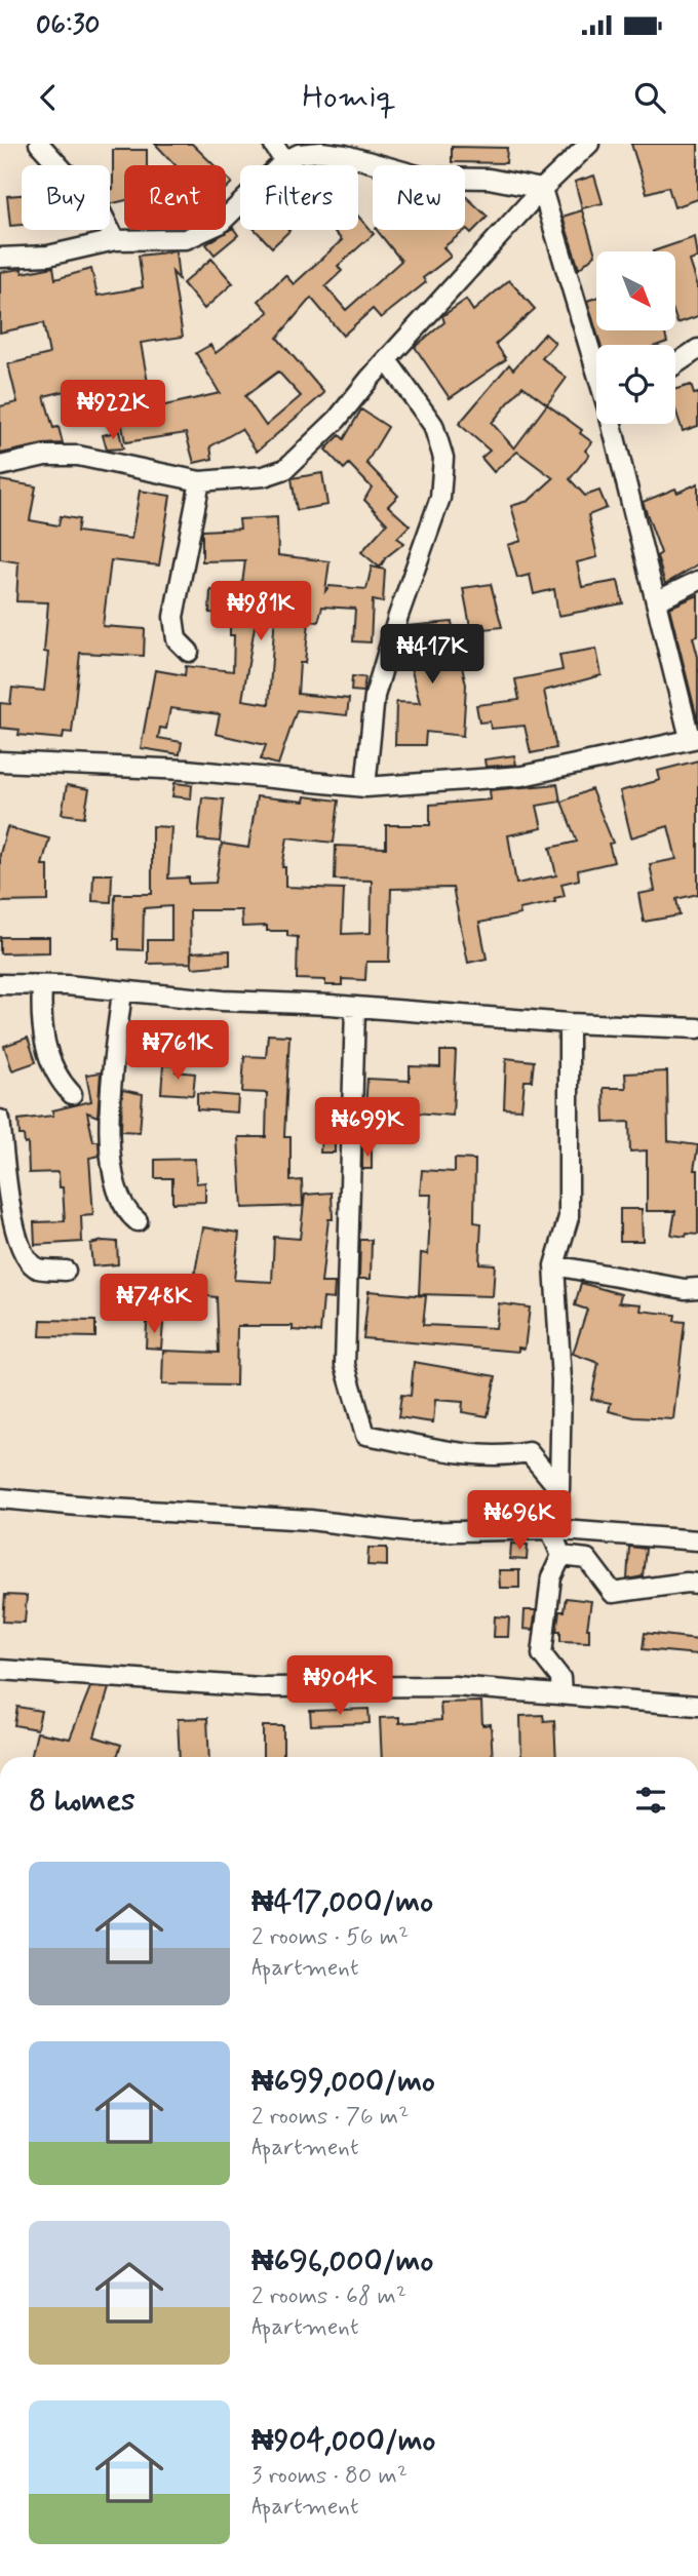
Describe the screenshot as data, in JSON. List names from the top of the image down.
{
  "north": "bottom right",
  "page": {
    "status": "06:30",
    "header": "Homiq",
    "chip": [
      "Buy",
      "Rent",
      "Filters",
      "New"
    ],
    "price": [
      "₦922K",
      "₦981K",
      "₦417K",
      "₦761K",
      "₦699K",
      "₦748K",
      "₦696K",
      "₦904K"
    ],
    "heading": "8 homes",
    "list": [
      {
        "name": "₦417,000/mo",
        "note": "2 rooms · 56 m² · Apartment"
      },
      {
        "name": "₦699,000/mo",
        "note": "2 rooms · 76 m² · Apartment"
      },
      {
        "name": "₦696,000/mo",
        "note": "2 rooms · 68 m² · Apartment"
      },
      {
        "name": "₦904,000/mo",
        "note": "3 rooms · 80 m² · Apartment"
      }
    ]
  }
}
